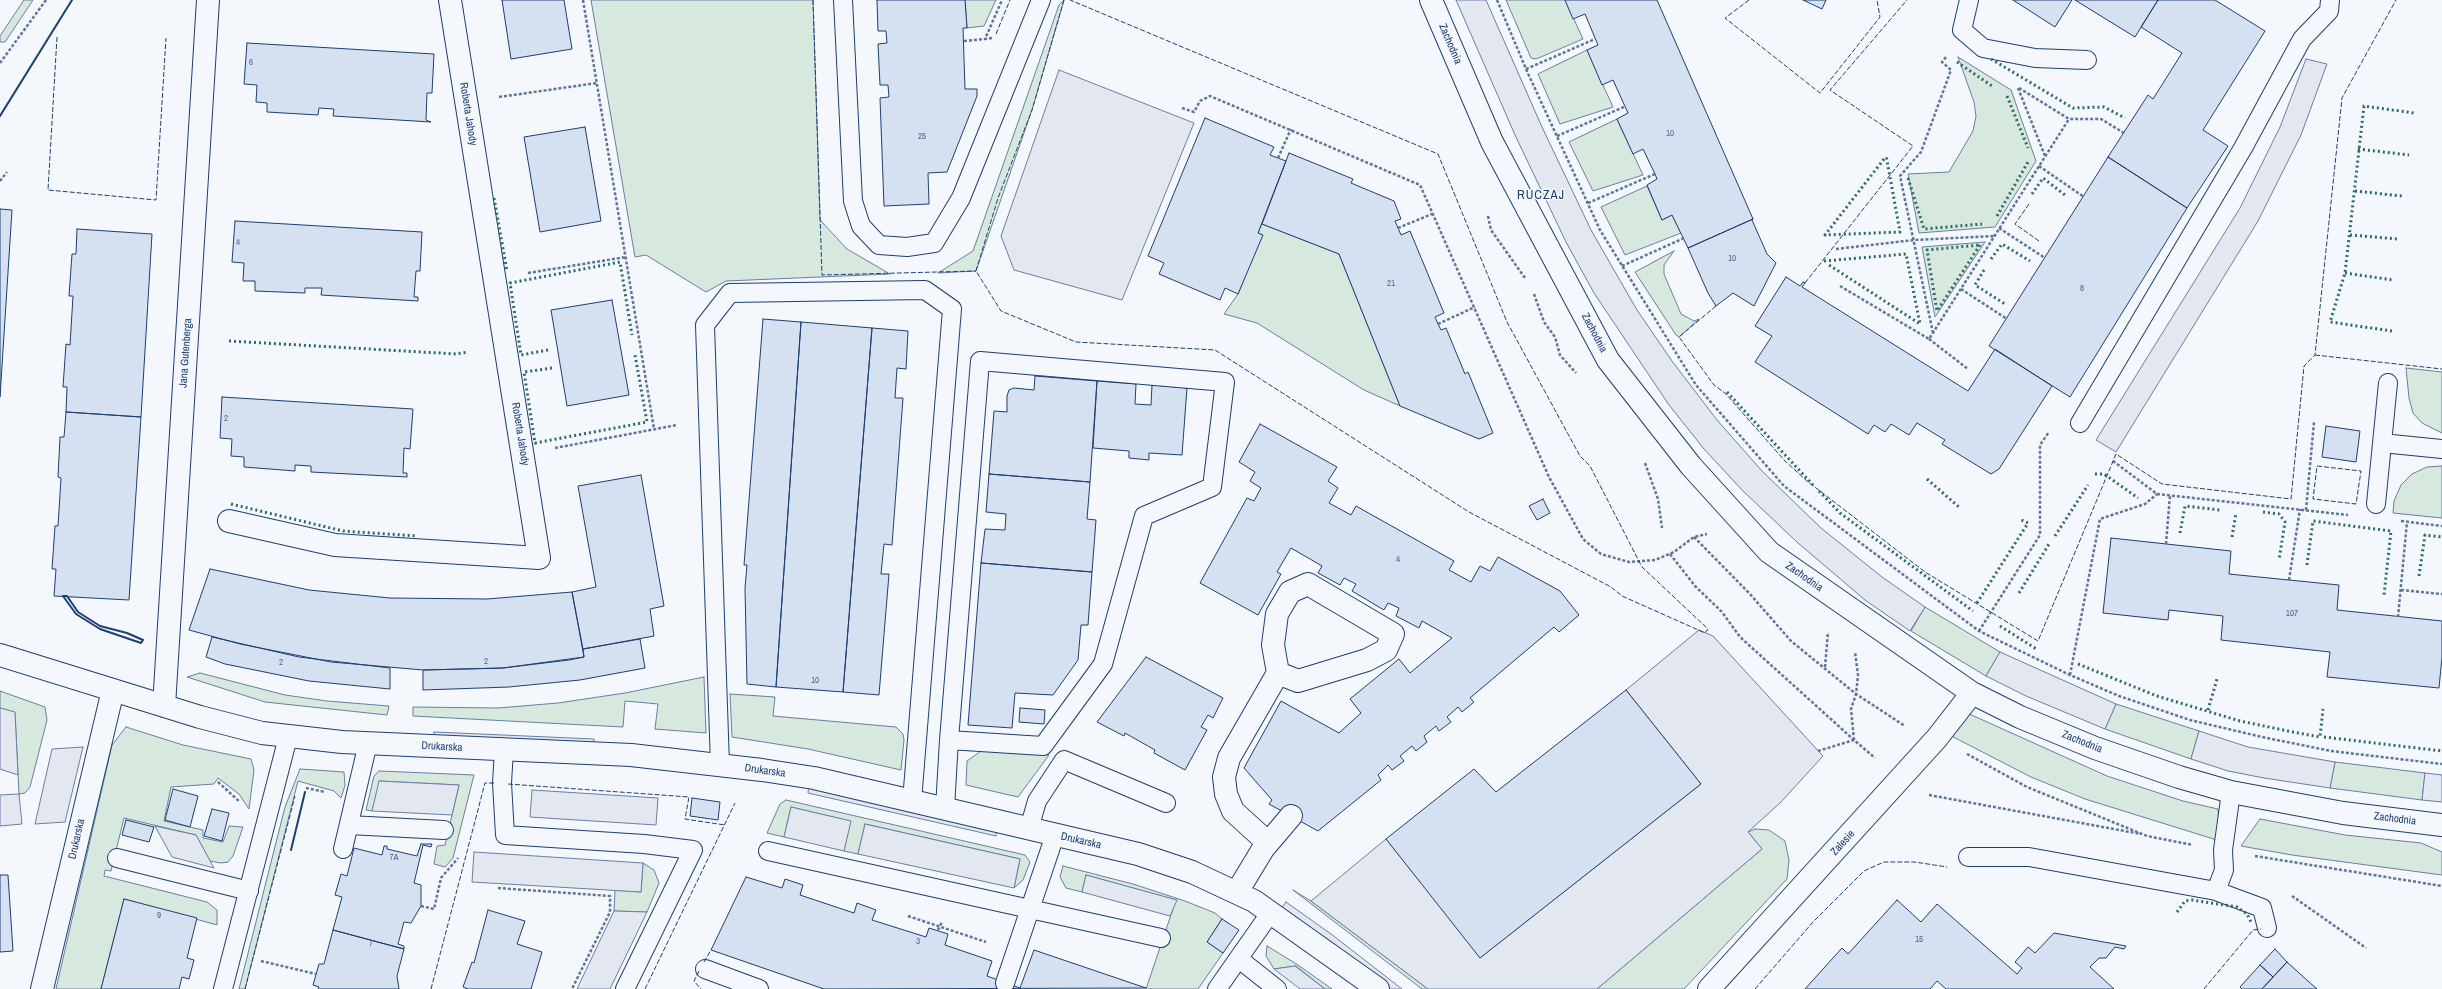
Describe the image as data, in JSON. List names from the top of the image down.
{
  "streets": {
    "street": [
      "Zachodnia",
      "Roberta Jahody",
      "Jana Gutenberga",
      "Drukarska",
      "Zalesie"
    ]
  },
  "crossings": [
    ["Zachodnia", "Zalesie"],
    ["Jana Gutenberga", "Drukarska"]
  ],
  "districts": ["RUCZAJ"],
  "house_numbers": [
    "6",
    "10",
    "25",
    "4",
    "10",
    "21",
    "8",
    "2",
    "4",
    "107",
    "2",
    "2",
    "10",
    "7A",
    "9",
    "15",
    "3",
    "7"
  ]
}
